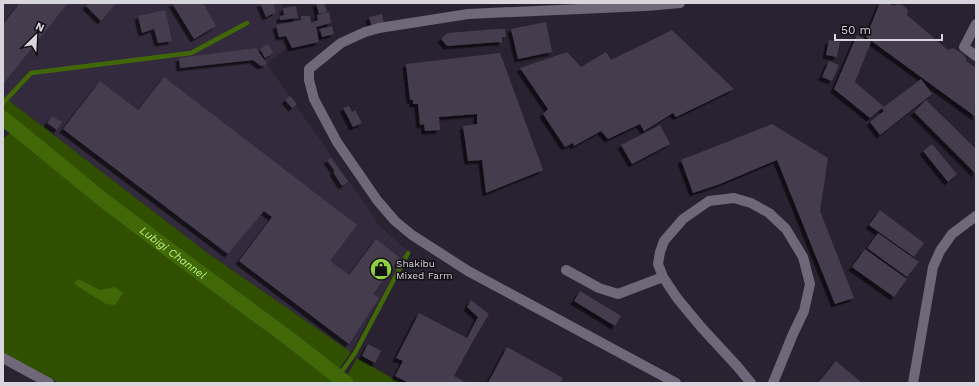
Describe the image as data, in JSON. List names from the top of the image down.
{
  "water": ["Lubigi Channel"],
  "places": {
    "shop": ["Shakibu Mixed Farm"]
  },
  "scale_bar": "50 m",
  "north": "top right"
}
